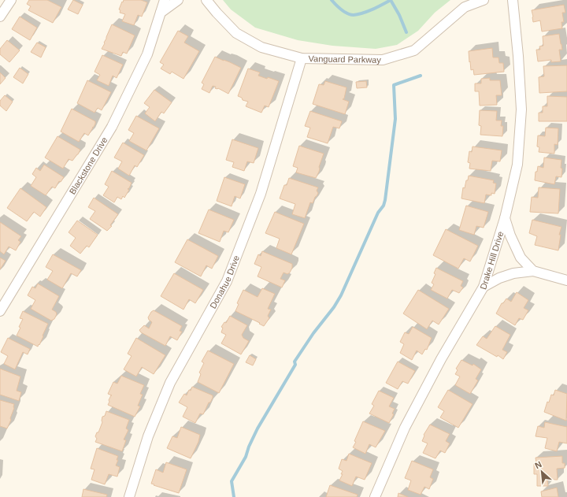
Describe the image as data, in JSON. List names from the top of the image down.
{
  "streets": {
    "street": [
      "Vanguard Parkway",
      "Blackstone Drive",
      "Drake Hill Drive",
      "Donahue Drive"
    ]
  },
  "crossings": [
    ["Vanguard Parkway", "Donahue Drive"]
  ],
  "north": "top left"
}
